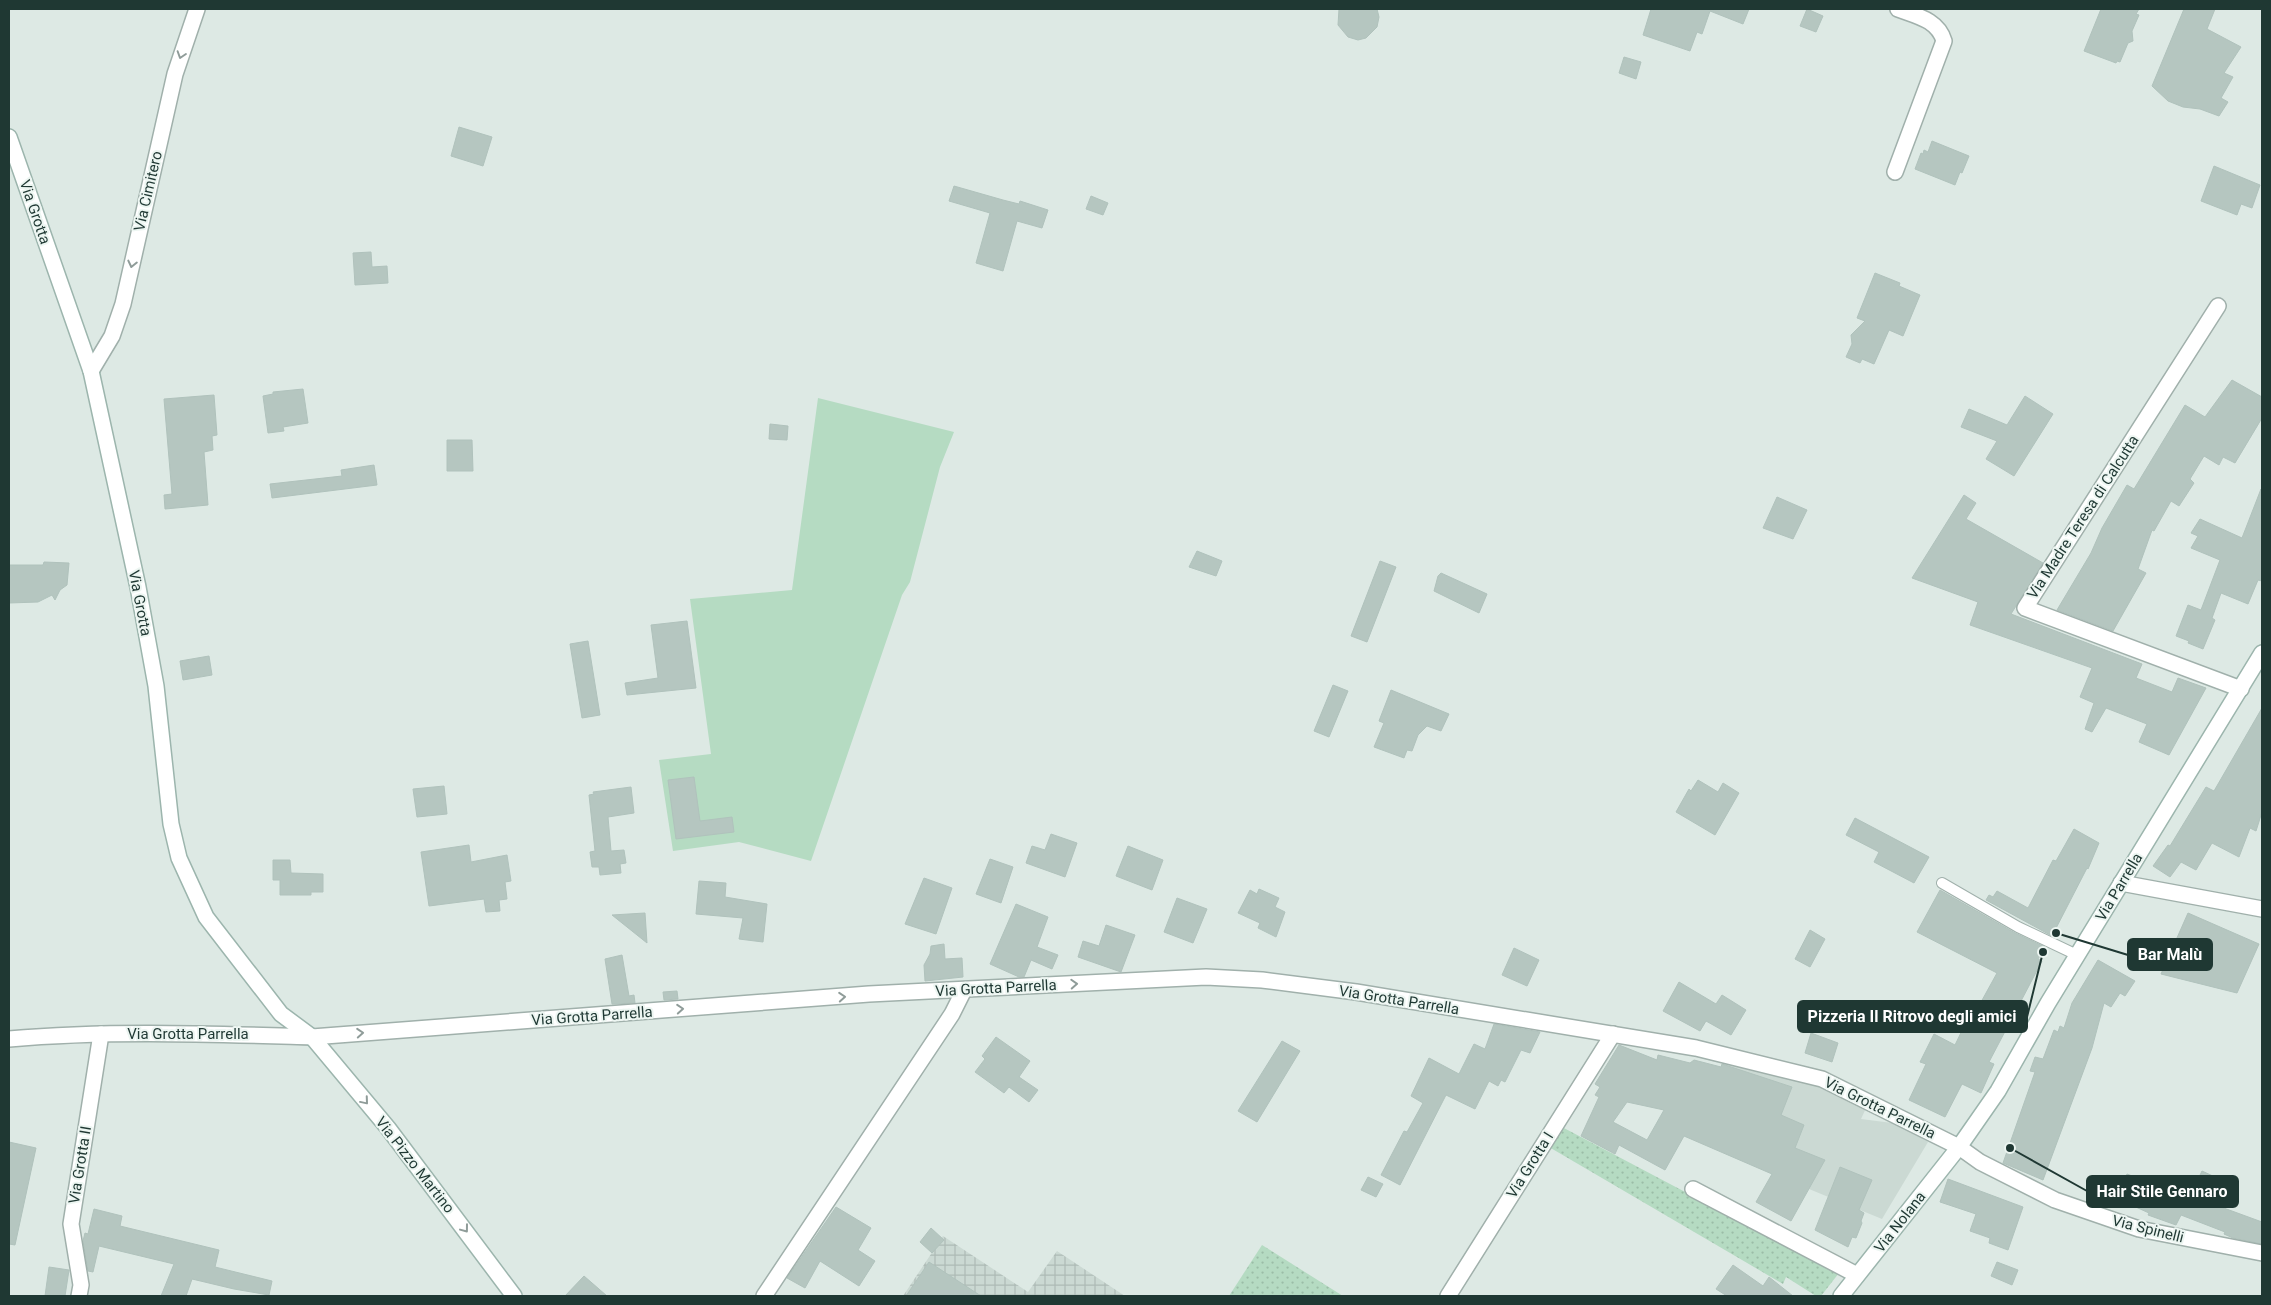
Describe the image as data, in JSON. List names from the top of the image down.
{
  "streets": {
    "street": [
      "Via Cimitero",
      "Via Grotta",
      "Via Madre Teresa di Calcutta",
      "Via Parrella",
      "Via Grotta Parrella",
      "Via Grotta II",
      "Via Pizzo Martino",
      "Via Grotta I",
      "Via Nolana",
      "Via Spinelli"
    ]
  },
  "crossings": [
    ["Via Cimitero", "Via Grotta"],
    ["Via Grotta", "Via Grotta Parrella"],
    ["Via Grotta", "Via Pizzo Martino"],
    ["Via Madre Teresa di Calcutta", "Via Parrella"],
    ["Via Parrella", "Via Grotta Parrella"],
    ["Via Parrella", "Via Nolana"],
    ["Via Parrella", "Via Spinelli"],
    ["Via Grotta Parrella", "Via Grotta II"],
    ["Via Grotta Parrella", "Via Pizzo Martino"],
    ["Via Grotta Parrella", "Via Grotta I"],
    ["Via Grotta Parrella", "Via Nolana"],
    ["Via Grotta Parrella", "Via Spinelli"],
    ["Via Nolana", "Via Spinelli"]
  ],
  "one_way": ["Via Cimitero", "Via Grotta Parrella", "Via Pizzo Martino"],
  "places": ["Bar Malù", "Pizzeria Il Ritrovo degli amici", "Hair Stile Gennaro"]
}
